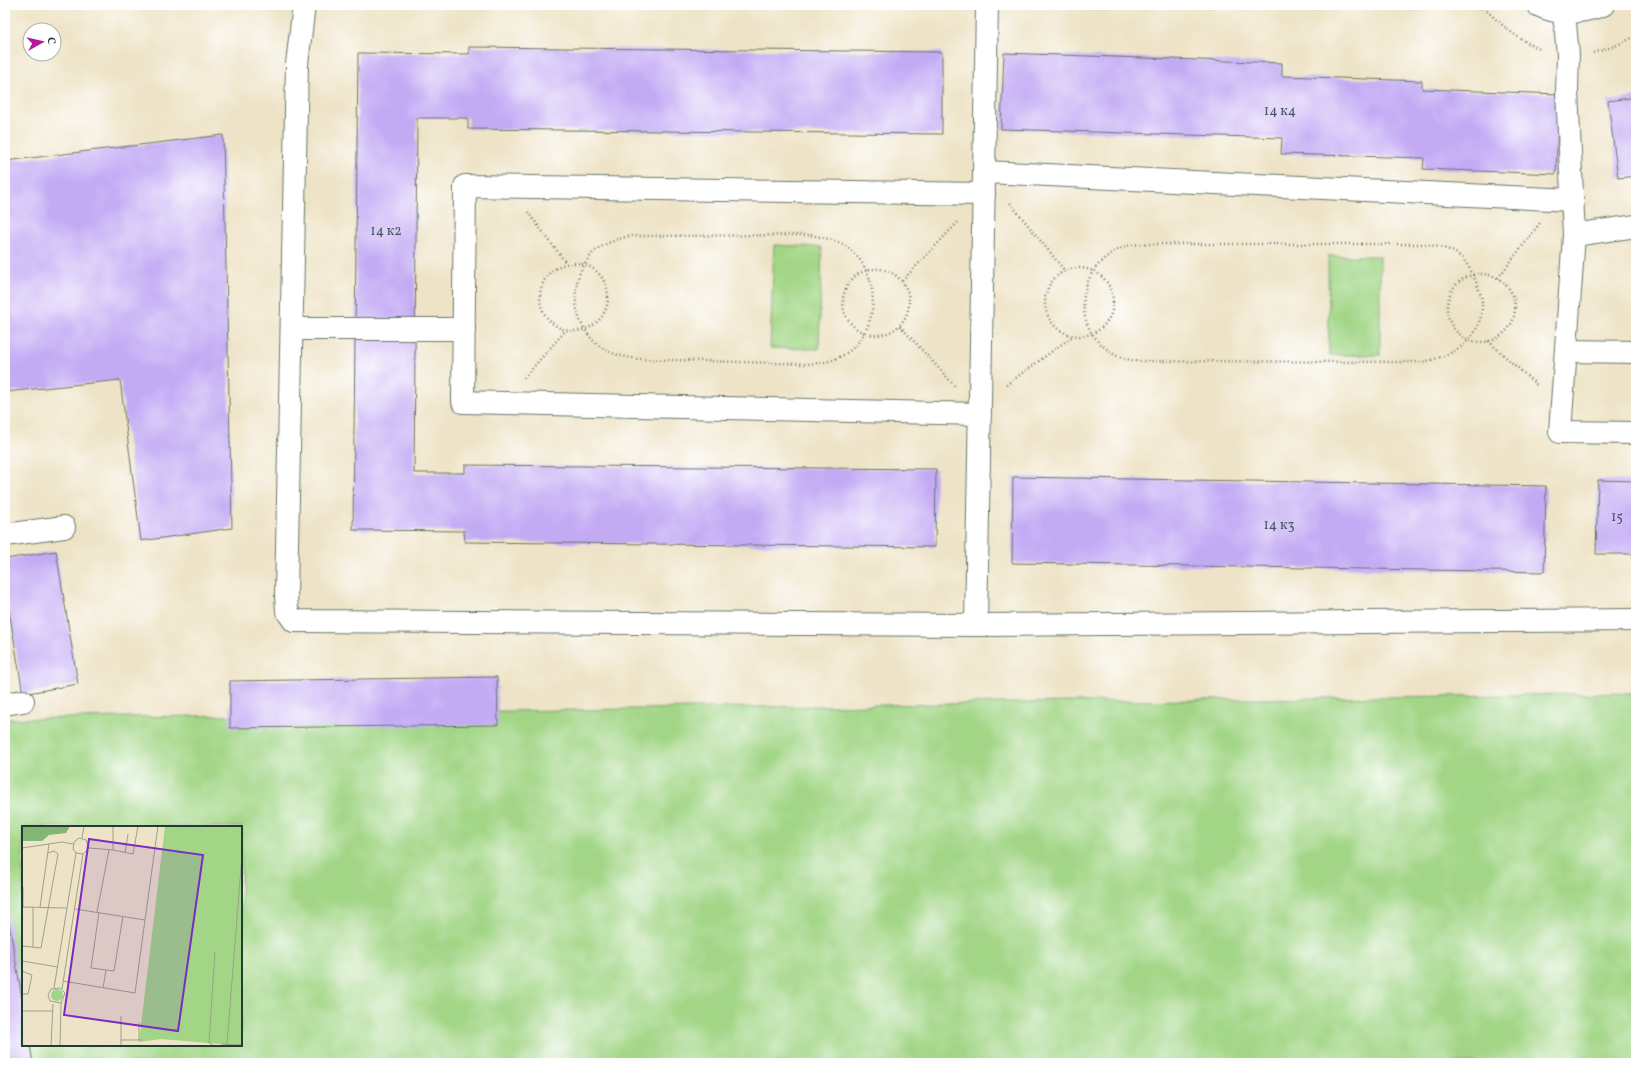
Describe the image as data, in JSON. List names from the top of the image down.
{
  "house_numbers": [
    "14 к4",
    "14 к2",
    "15",
    "14 к3"
  ],
  "north": "right"
}
